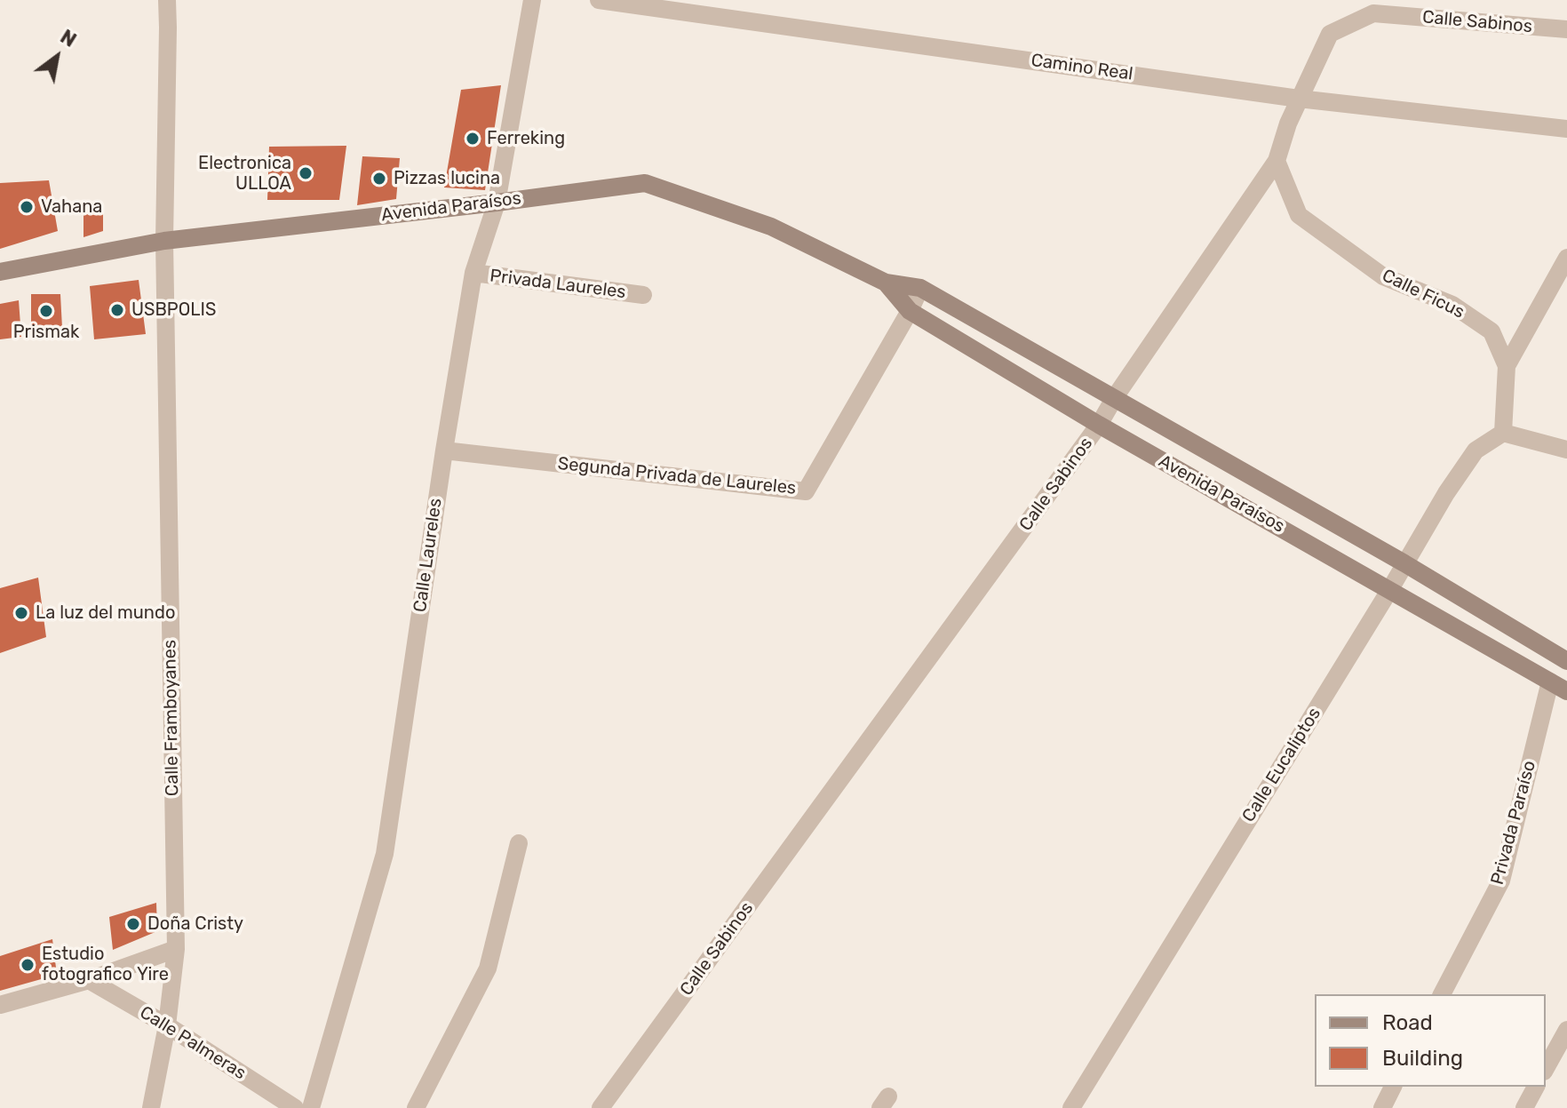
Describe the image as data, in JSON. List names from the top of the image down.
{
  "streets": {
    "street": [
      "Calle Sabinos",
      "Camino Real",
      "Avenida Paraísos",
      "Privada Laureles",
      "Calle Ficus",
      "Segunda Privada de Laureles",
      "Calle Laureles",
      "Calle Framboyanes",
      "Calle Eucaliptos",
      "Privada Paraíso",
      "Calle Palmeras"
    ]
  },
  "crossings": [
    ["Calle Sabinos", "Camino Real"],
    ["Calle Sabinos", "Avenida Paraísos"],
    ["Calle Sabinos", "Calle Ficus"],
    ["Avenida Paraísos", "Segunda Privada de Laureles"],
    ["Avenida Paraísos", "Calle Laureles"],
    ["Avenida Paraísos", "Calle Framboyanes"],
    ["Avenida Paraísos", "Calle Eucaliptos"],
    ["Avenida Paraísos", "Privada Paraíso"],
    ["Privada Laureles", "Calle Laureles"],
    ["Calle Ficus", "Calle Eucaliptos"],
    ["Segunda Privada de Laureles", "Calle Laureles"],
    ["Calle Framboyanes", "Calle Palmeras"]
  ],
  "places": [
    "Ferreking",
    "Electronica ULLOA",
    "Pizzas lucina",
    "Vahana",
    "USBPOLIS",
    "Prismak",
    "La luz del mundo",
    "Doña Cristy",
    "Estudio fotografico Yire"
  ],
  "legend": ["Road", "Building"],
  "north": "top right"
}
